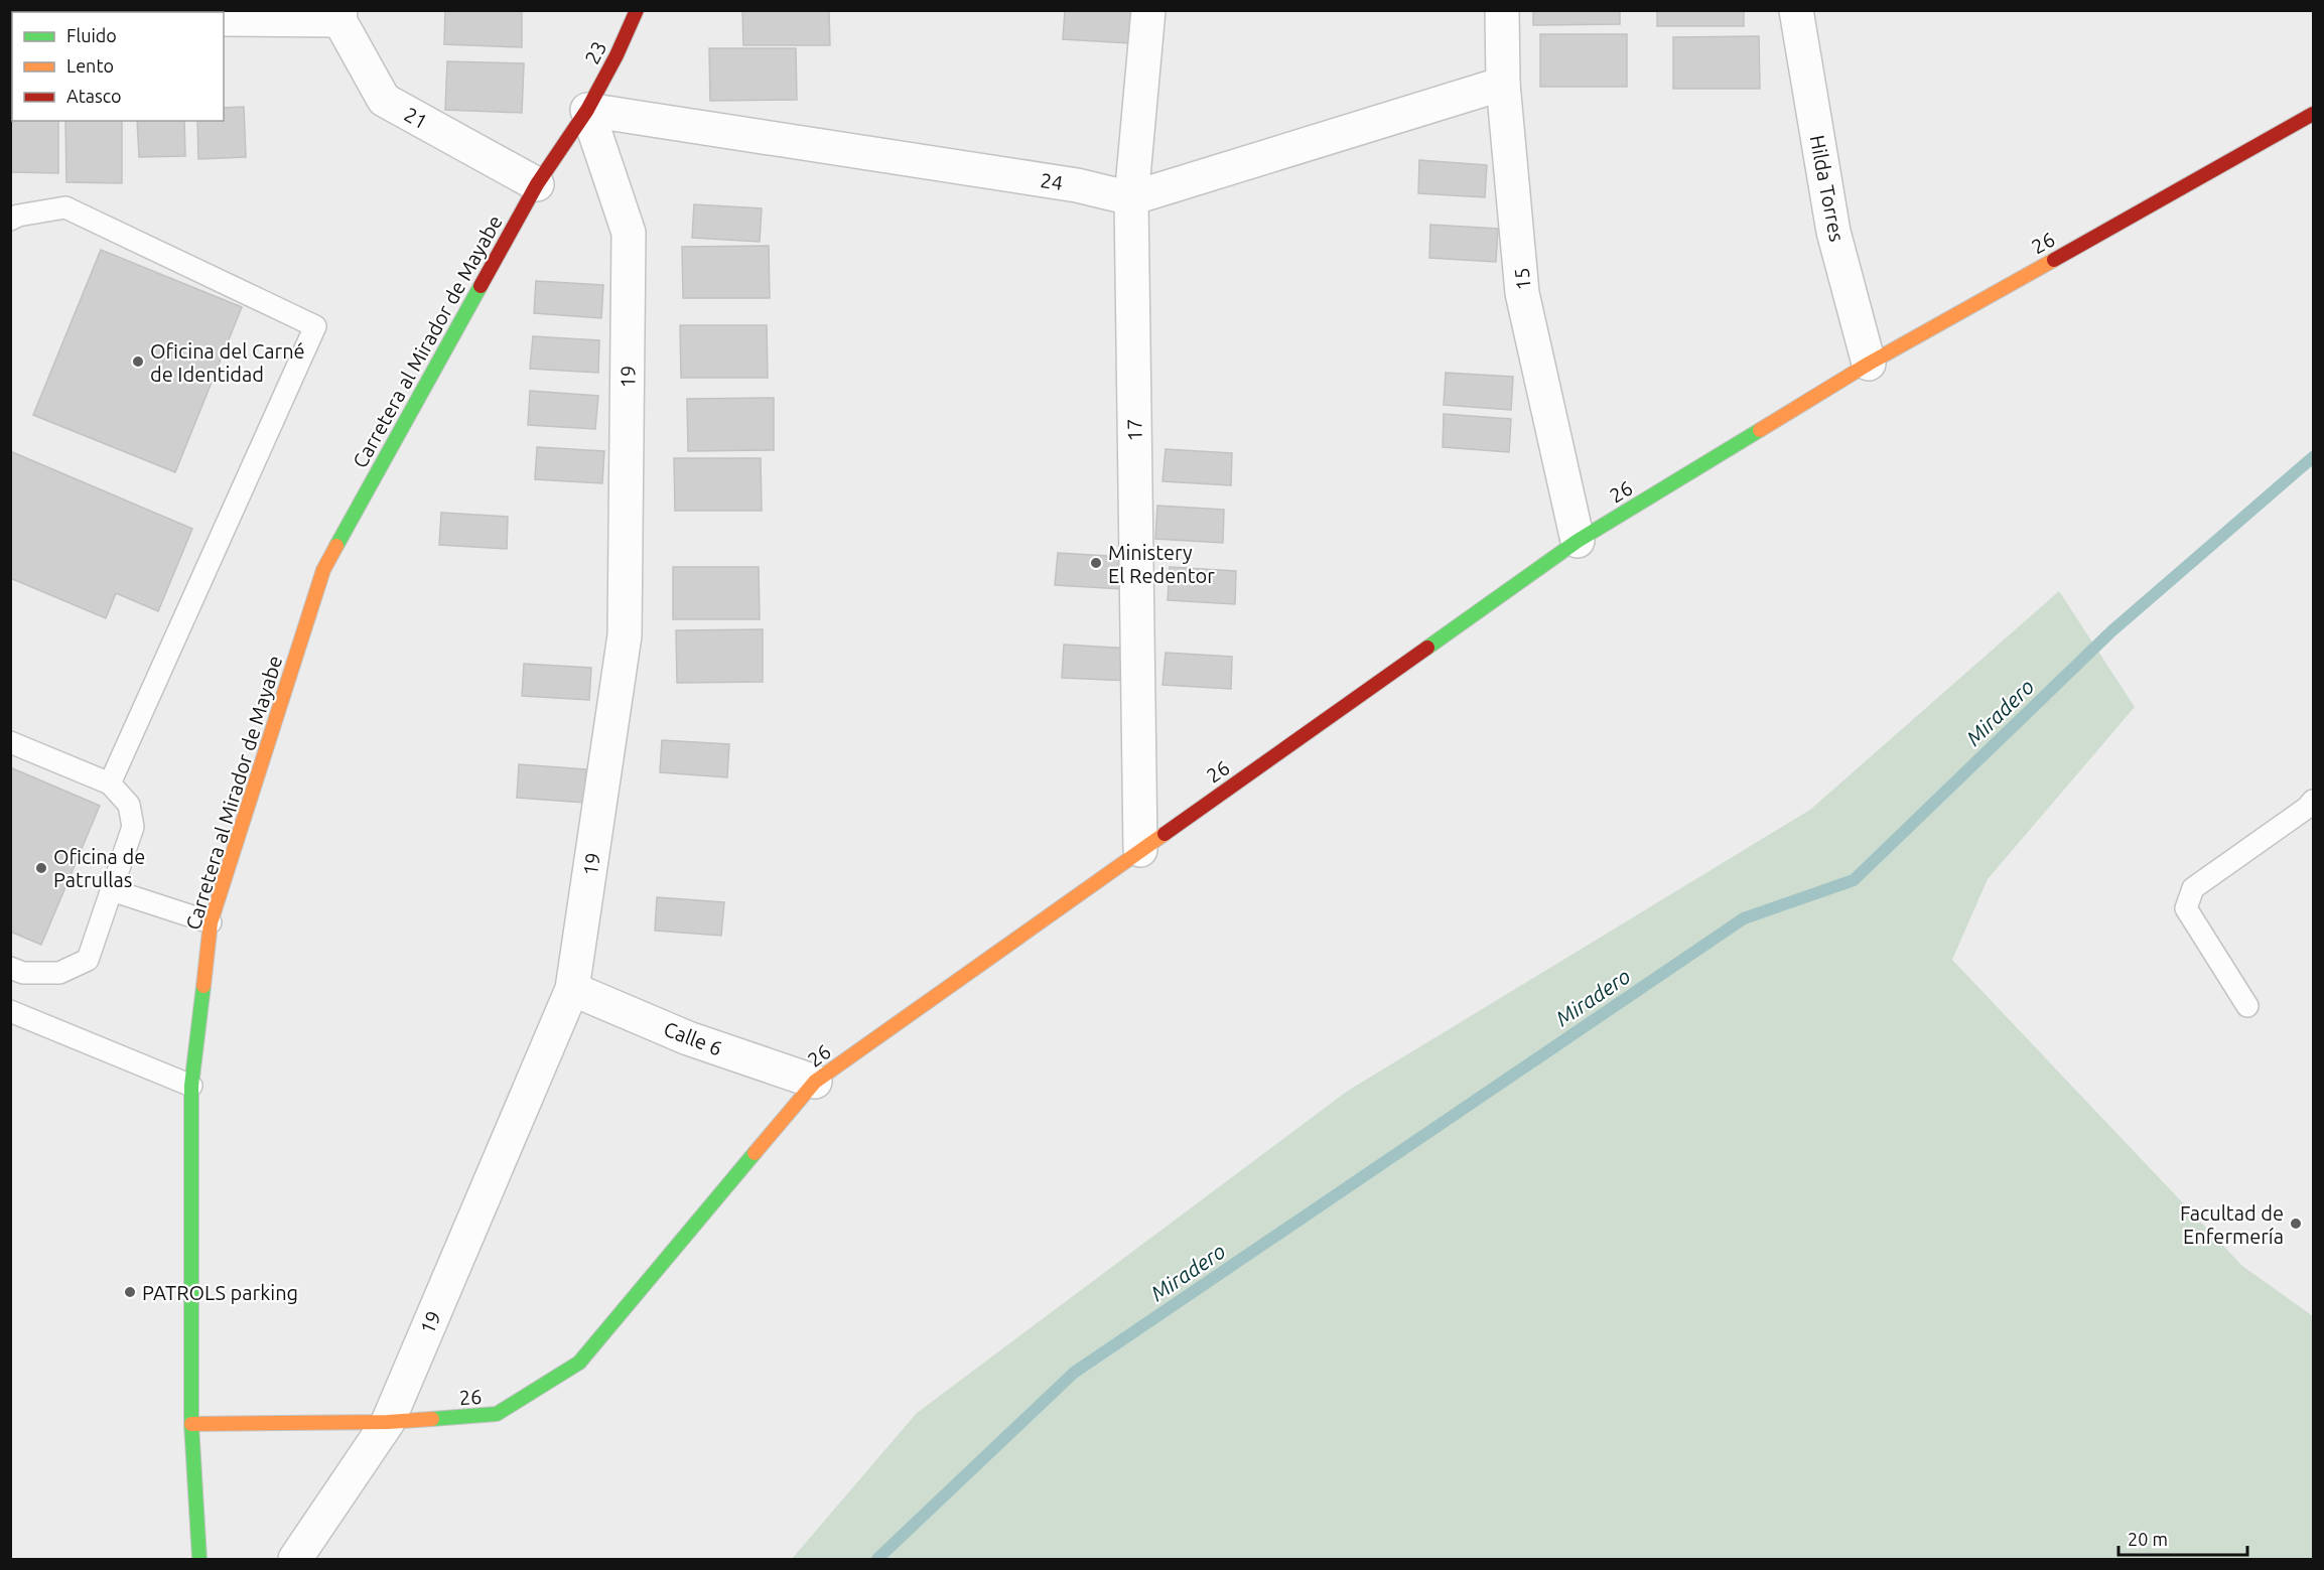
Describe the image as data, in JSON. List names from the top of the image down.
{
  "streets": {
    "street": [
      "23",
      "21",
      "24",
      "Hilda Torres",
      "26",
      "15",
      "Carretera al Mirador de Mayabe",
      "19",
      "17",
      "Calle 6"
    ]
  },
  "crossings": [
    ["23", "24"],
    ["23", "Carretera al Mirador de Mayabe"],
    ["23", "19"],
    ["21", "Carretera al Mirador de Mayabe"],
    ["24", "Carretera al Mirador de Mayabe"],
    ["24", "19"],
    ["24", "17"],
    ["Hilda Torres", "26"],
    ["26", "15"],
    ["26", "Carretera al Mirador de Mayabe"],
    ["26", "19"],
    ["26", "17"],
    ["26", "Calle 6"],
    ["Carretera al Mirador de Mayabe", "19"],
    ["19", "Calle 6"]
  ],
  "water": ["Miradero"],
  "places": [
    "Oficina del Carné de Identidad",
    "Ministery El Redentor",
    "Oficina de Patrullas",
    "Facultad de Enfermería",
    "PATROLS parking"
  ],
  "legend": ["Fluido", "Lento", "Atasco"],
  "scale_bar": "20 m"
}
